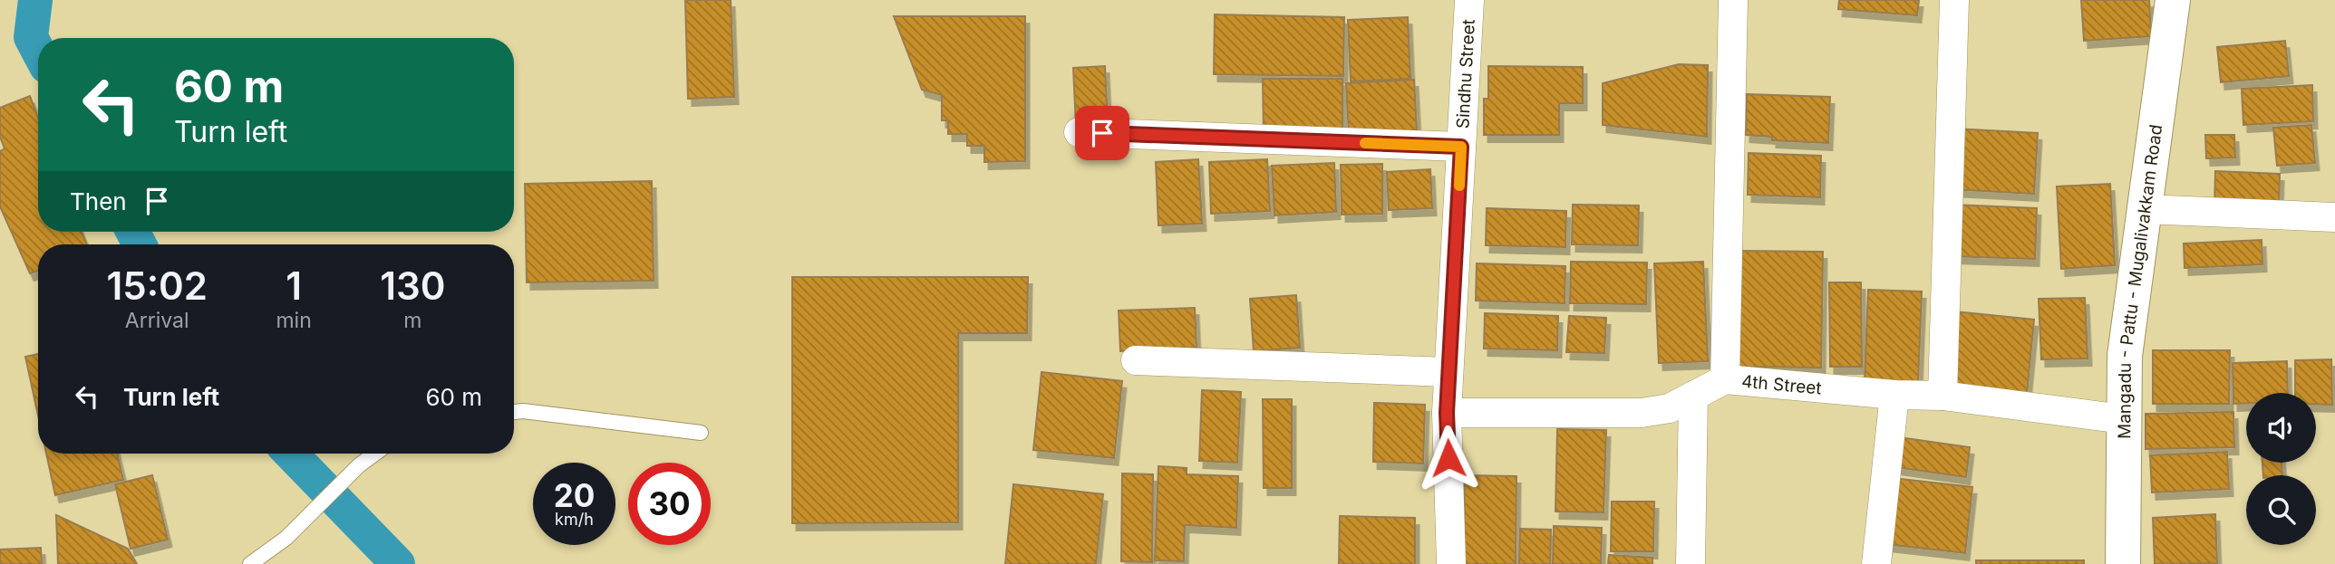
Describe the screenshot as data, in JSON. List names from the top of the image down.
{
  "streets": {
    "street": ["Sindhu Street", "Mangadu - Pattu - Mugalivakkam Road", "4th Street"]
  },
  "crossings": [
    ["Sindhu Street", "4th Street"],
    ["Mangadu - Pattu - Mugalivakkam Road", "4th Street"]
  ],
  "page": {
    "turn": ["60 m", "Turn left"],
    "then": "Then",
    "eta": [
      "15:02",
      "Arrival",
      "1",
      "min",
      "130",
      "m"
    ],
    "list": [
      {
        "name": "Turn left",
        "value": "60 m"
      }
    ],
    "speed": "20 km/h",
    "limit": "30"
  }
}
